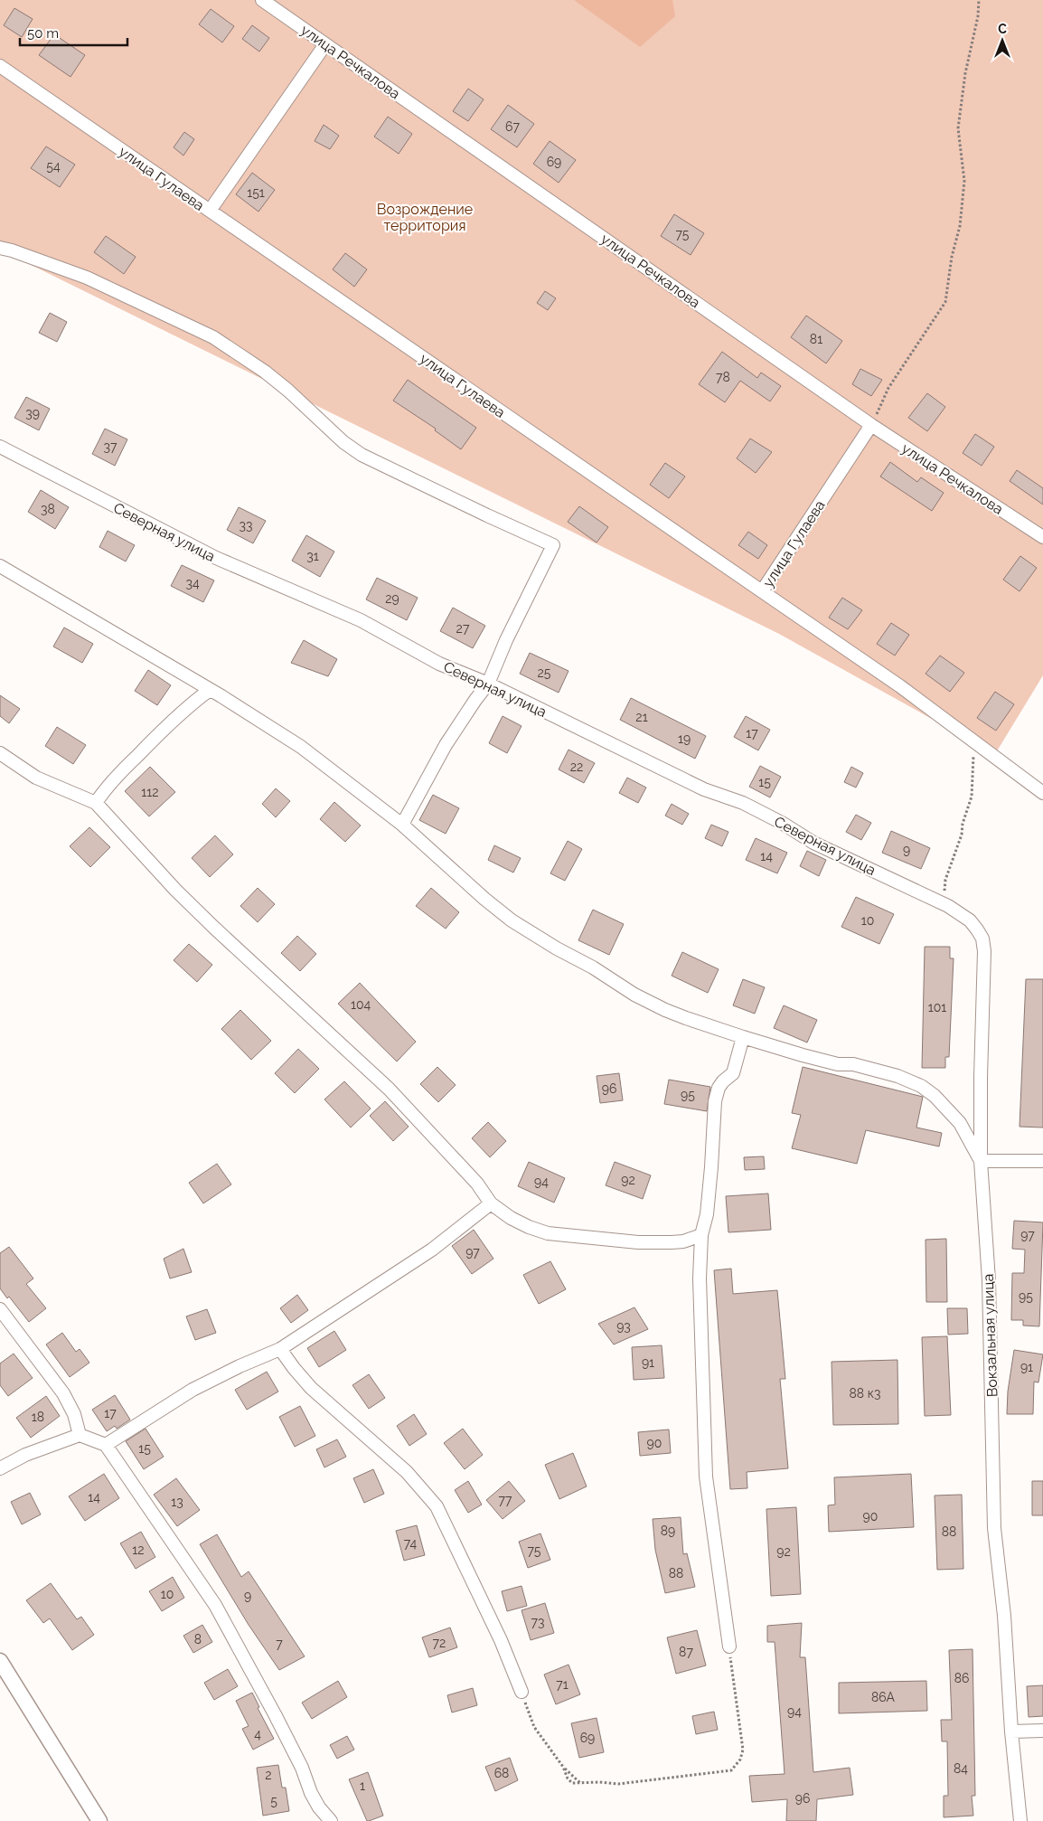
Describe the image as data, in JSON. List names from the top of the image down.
{
  "streets": {
    "street": [
      "улица Речкалова",
      "улица Гулаева",
      "Северная улица",
      "Вокзальная улица"
    ]
  },
  "crossings": [
    ["улица Речкалова", "улица Гулаева"],
    ["Северная улица", "Вокзальная улица"]
  ],
  "parks": ["Возрождение территория"],
  "house_numbers": [
    "67",
    "69",
    "54",
    "151",
    "75",
    "81",
    "78",
    "39",
    "37",
    "38",
    "33",
    "31",
    "34",
    "29",
    "27",
    "25",
    "21",
    "17",
    "19",
    "22",
    "15",
    "112",
    "9",
    "14",
    "10",
    "104",
    "101",
    "96",
    "95",
    "92",
    "94",
    "97",
    "97",
    "95",
    "93",
    "91",
    "91",
    "88 к3",
    "17",
    "18",
    "90",
    "15",
    "14",
    "77",
    "13",
    "90",
    "89",
    "88",
    "74",
    "12",
    "75",
    "92",
    "88",
    "10",
    "9",
    "73",
    "8",
    "72",
    "7",
    "87",
    "86",
    "71",
    "86А",
    "94",
    "4",
    "69",
    "84",
    "68",
    "2",
    "1",
    "96",
    "5"
  ],
  "scale_bar": "50 m",
  "north": "top"
}
